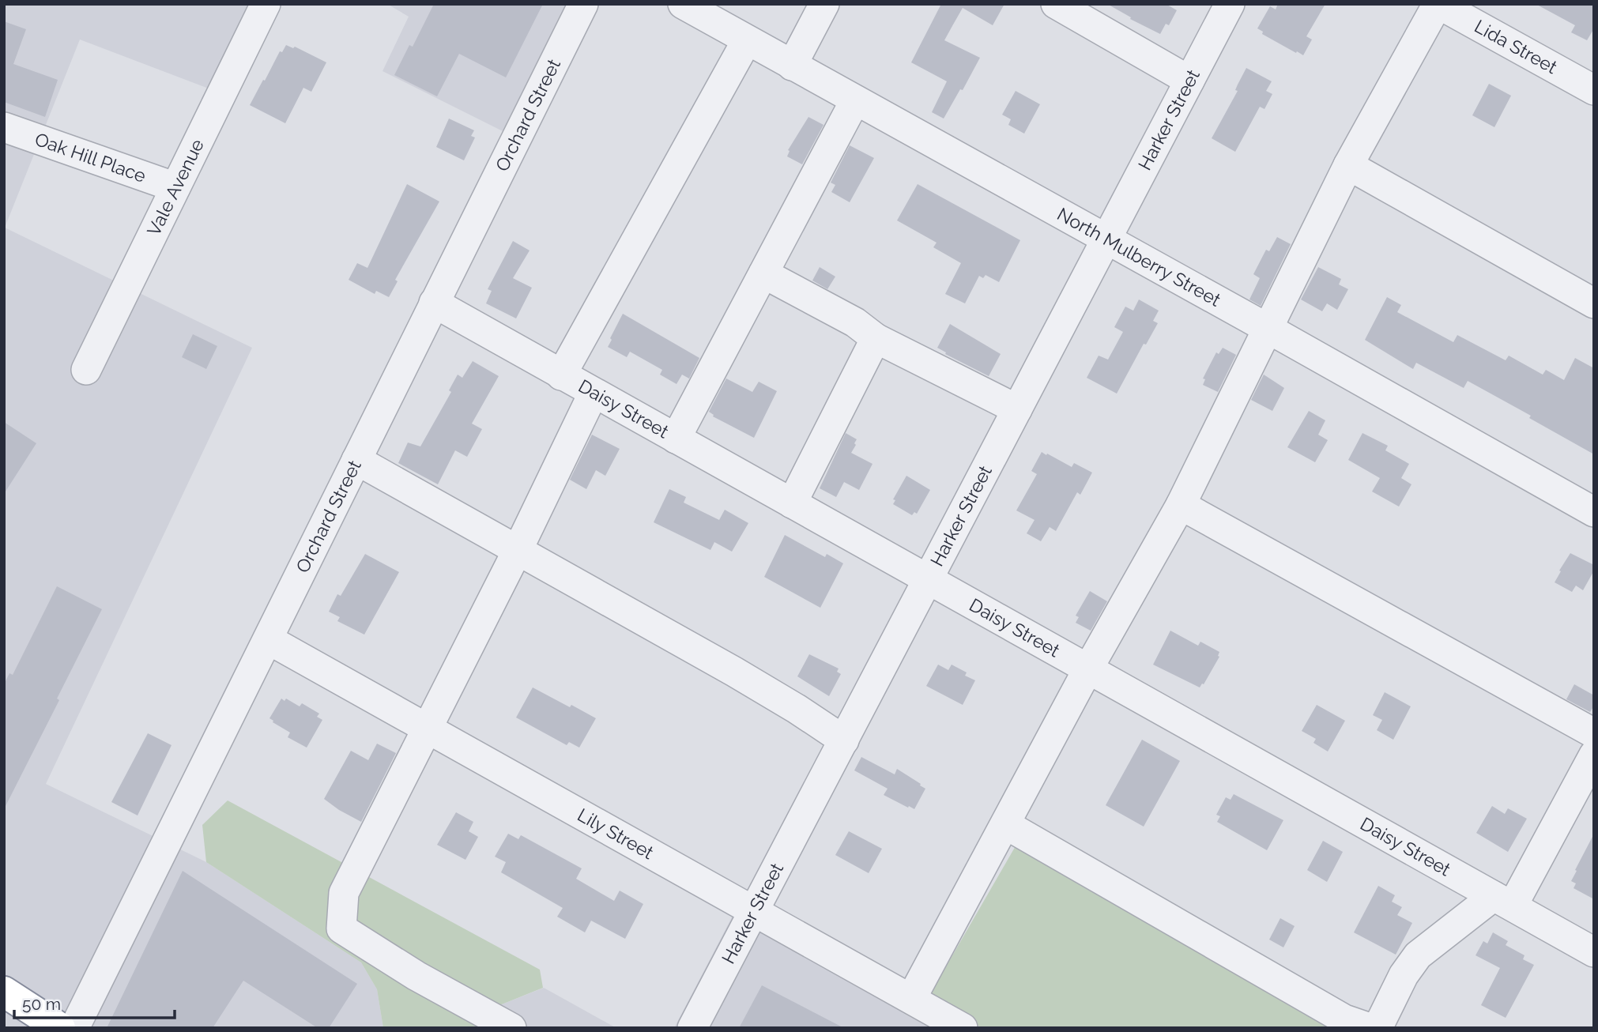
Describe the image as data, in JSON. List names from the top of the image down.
{
  "streets": {
    "street": [
      "Lida Street",
      "Orchard Street",
      "Harker Street",
      "Oak Hill Place",
      "Vale Avenue",
      "North Mulberry Street",
      "Daisy Street",
      "Lily Street"
    ]
  },
  "crossings": [
    ["Orchard Street", "Daisy Street"],
    ["Orchard Street", "Lily Street"],
    ["Harker Street", "North Mulberry Street"],
    ["Harker Street", "Daisy Street"],
    ["Harker Street", "Lily Street"],
    ["Oak Hill Place", "Vale Avenue"]
  ],
  "scale_bar": "50 m"
}
